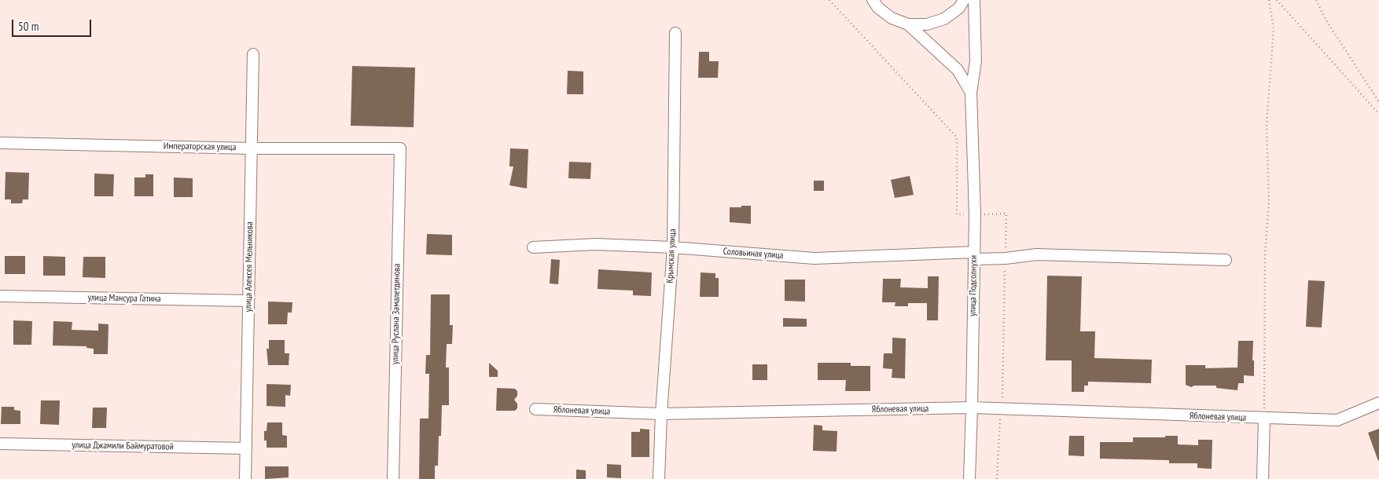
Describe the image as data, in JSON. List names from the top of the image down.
{
  "streets": {
    "street": [
      "Императорская улица",
      "Соловьиная улица",
      "Крымская улица",
      "улица Алексея Мельникова",
      "улица Подсолнухи",
      "улица Мансура Гатина",
      "улица Руслана Замалетдинова",
      "Яблоневая улица",
      "улица Джамили Баймуратовой"
    ]
  },
  "crossings": [
    ["Императорская улица", "улица Алексея Мельникова"],
    ["Императорская улица", "улица Руслана Замалетдинова"],
    ["Соловьиная улица", "Крымская улица"],
    ["Соловьиная улица", "улица Подсолнухи"],
    ["Крымская улица", "Яблоневая улица"],
    ["улица Алексея Мельникова", "улица Мансура Гатина"],
    ["улица Алексея Мельникова", "улица Джамили Баймуратовой"],
    ["улица Подсолнухи", "Яблоневая улица"]
  ],
  "scale_bar": "50 m"
}
